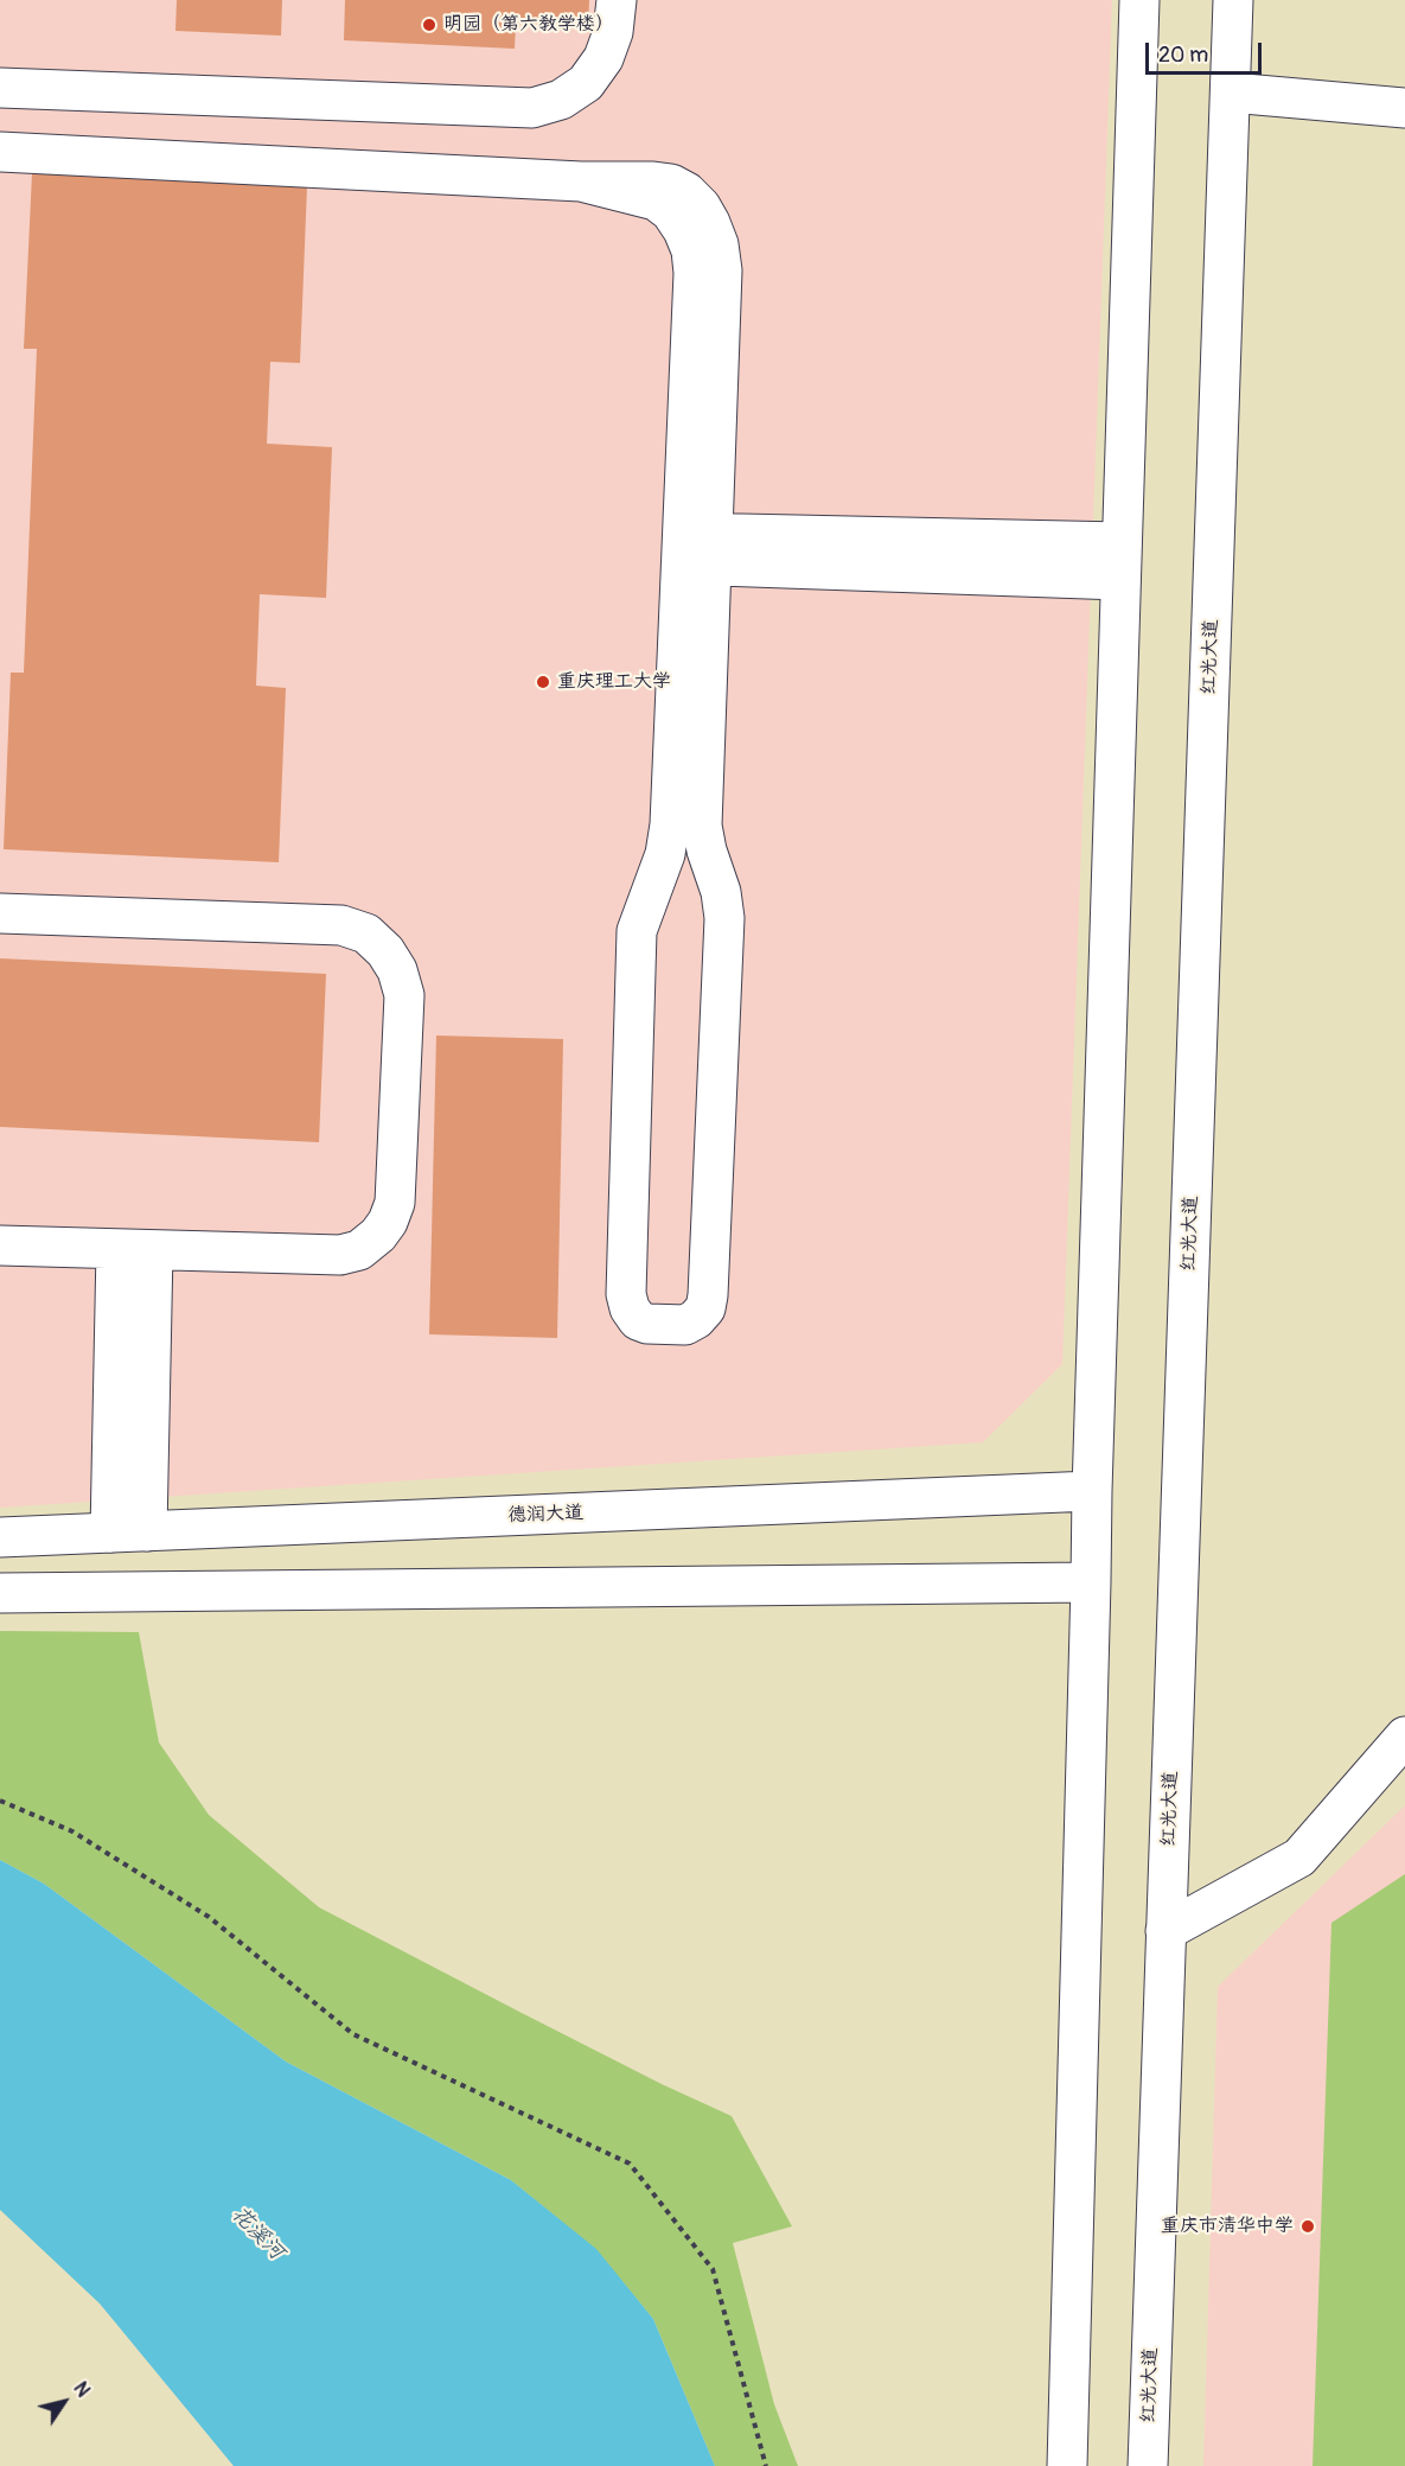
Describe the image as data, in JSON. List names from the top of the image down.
{
  "streets": {
    "main road": ["红光大道", "德润大道"]
  },
  "water": ["花溪河"],
  "places": ["明园（第六教学楼）", "重庆理工大学", "重庆市清华中学"],
  "scale_bar": "20 m",
  "north": "top right"
}
